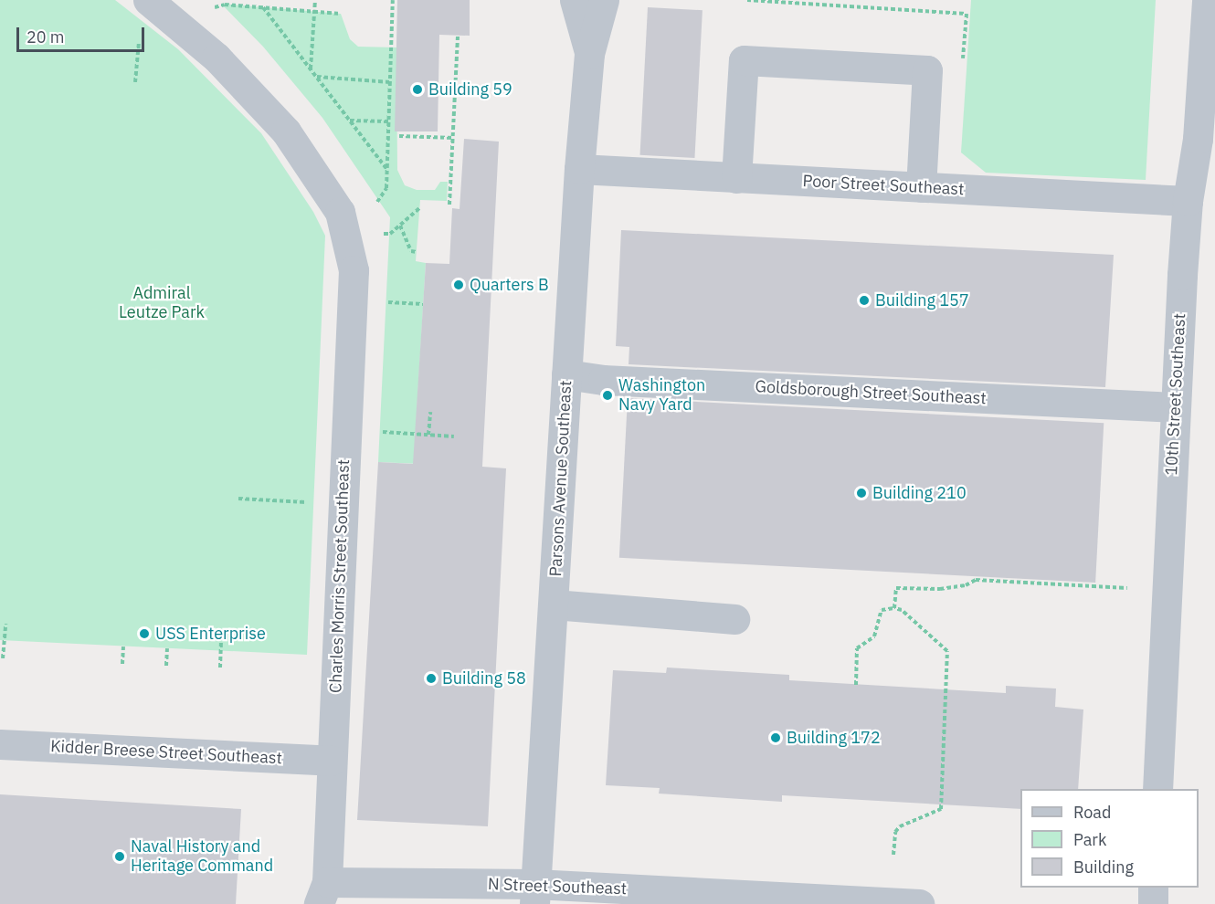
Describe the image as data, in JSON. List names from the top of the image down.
{
  "streets": {
    "street": [
      "Poor Street Southeast",
      "Goldsborough Street Southeast",
      "10th Street Southeast",
      "Parsons Avenue Southeast",
      "Charles Morris Street Southeast",
      "Kidder Breese Street Southeast",
      "N Street Southeast"
    ]
  },
  "crossings": [
    ["Poor Street Southeast", "10th Street Southeast"],
    ["Poor Street Southeast", "Parsons Avenue Southeast"],
    ["Goldsborough Street Southeast", "10th Street Southeast"],
    ["Goldsborough Street Southeast", "Parsons Avenue Southeast"],
    ["Parsons Avenue Southeast", "N Street Southeast"],
    ["Charles Morris Street Southeast", "Kidder Breese Street Southeast"],
    ["Charles Morris Street Southeast", "N Street Southeast"]
  ],
  "parks": ["Admiral Leutze Park"],
  "places": [
    "Building 59",
    "Quarters B",
    "Building 157",
    "Washington Navy Yard",
    "Building 210",
    "USS Enterprise",
    "Building 58",
    "Building 172",
    "Naval History and Heritage Command"
  ],
  "legend": ["Road", "Park", "Building"],
  "scale_bar": "20 m"
}
